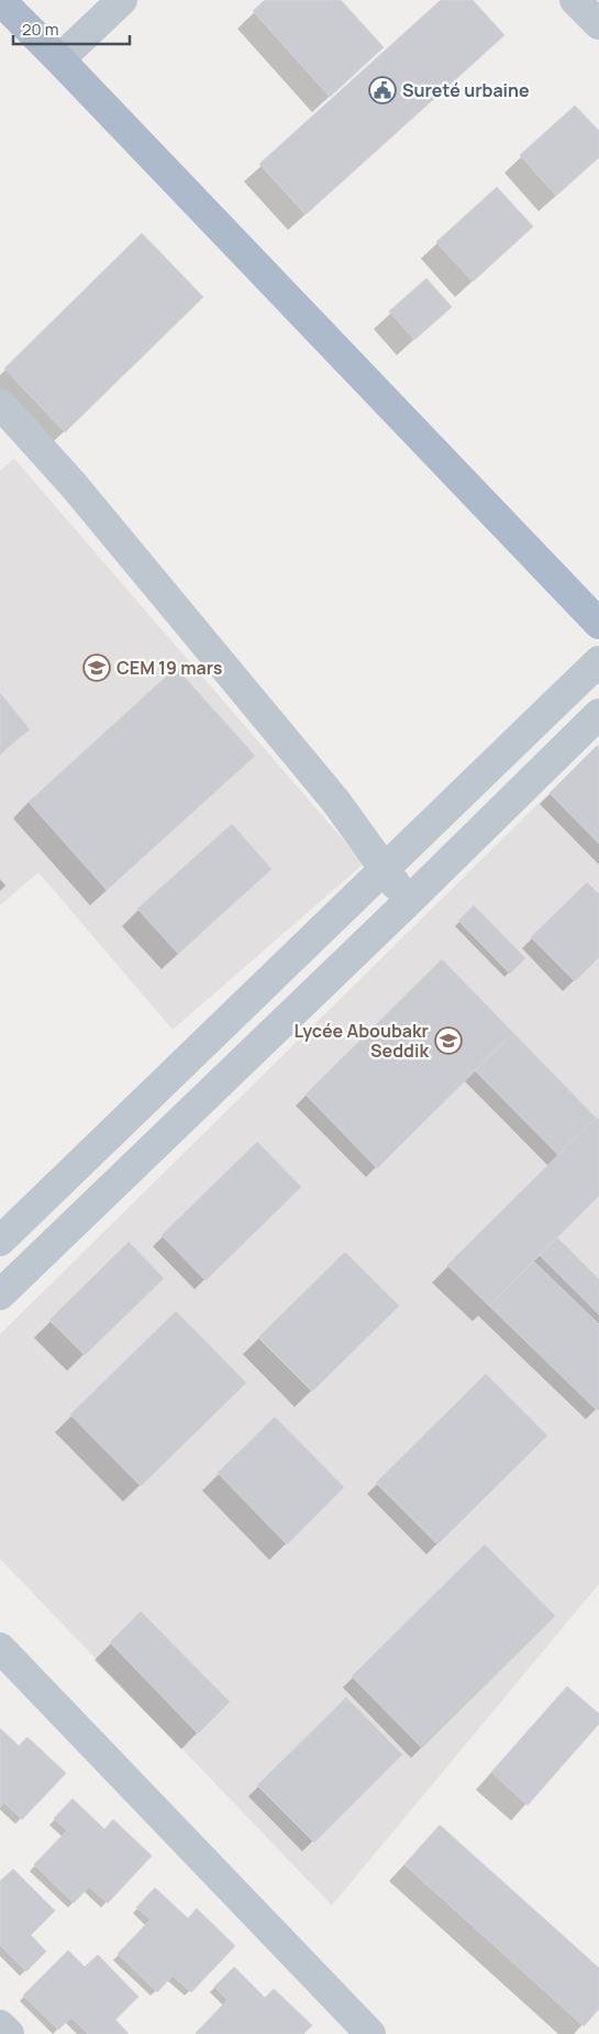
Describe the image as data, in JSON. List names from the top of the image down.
{
  "places": {
    "public building": ["Sureté urbaine"],
    "school or university": ["CEM 19 mars", "Lycée Aboubakr Seddik"]
  },
  "scale_bar": "20 m"
}
